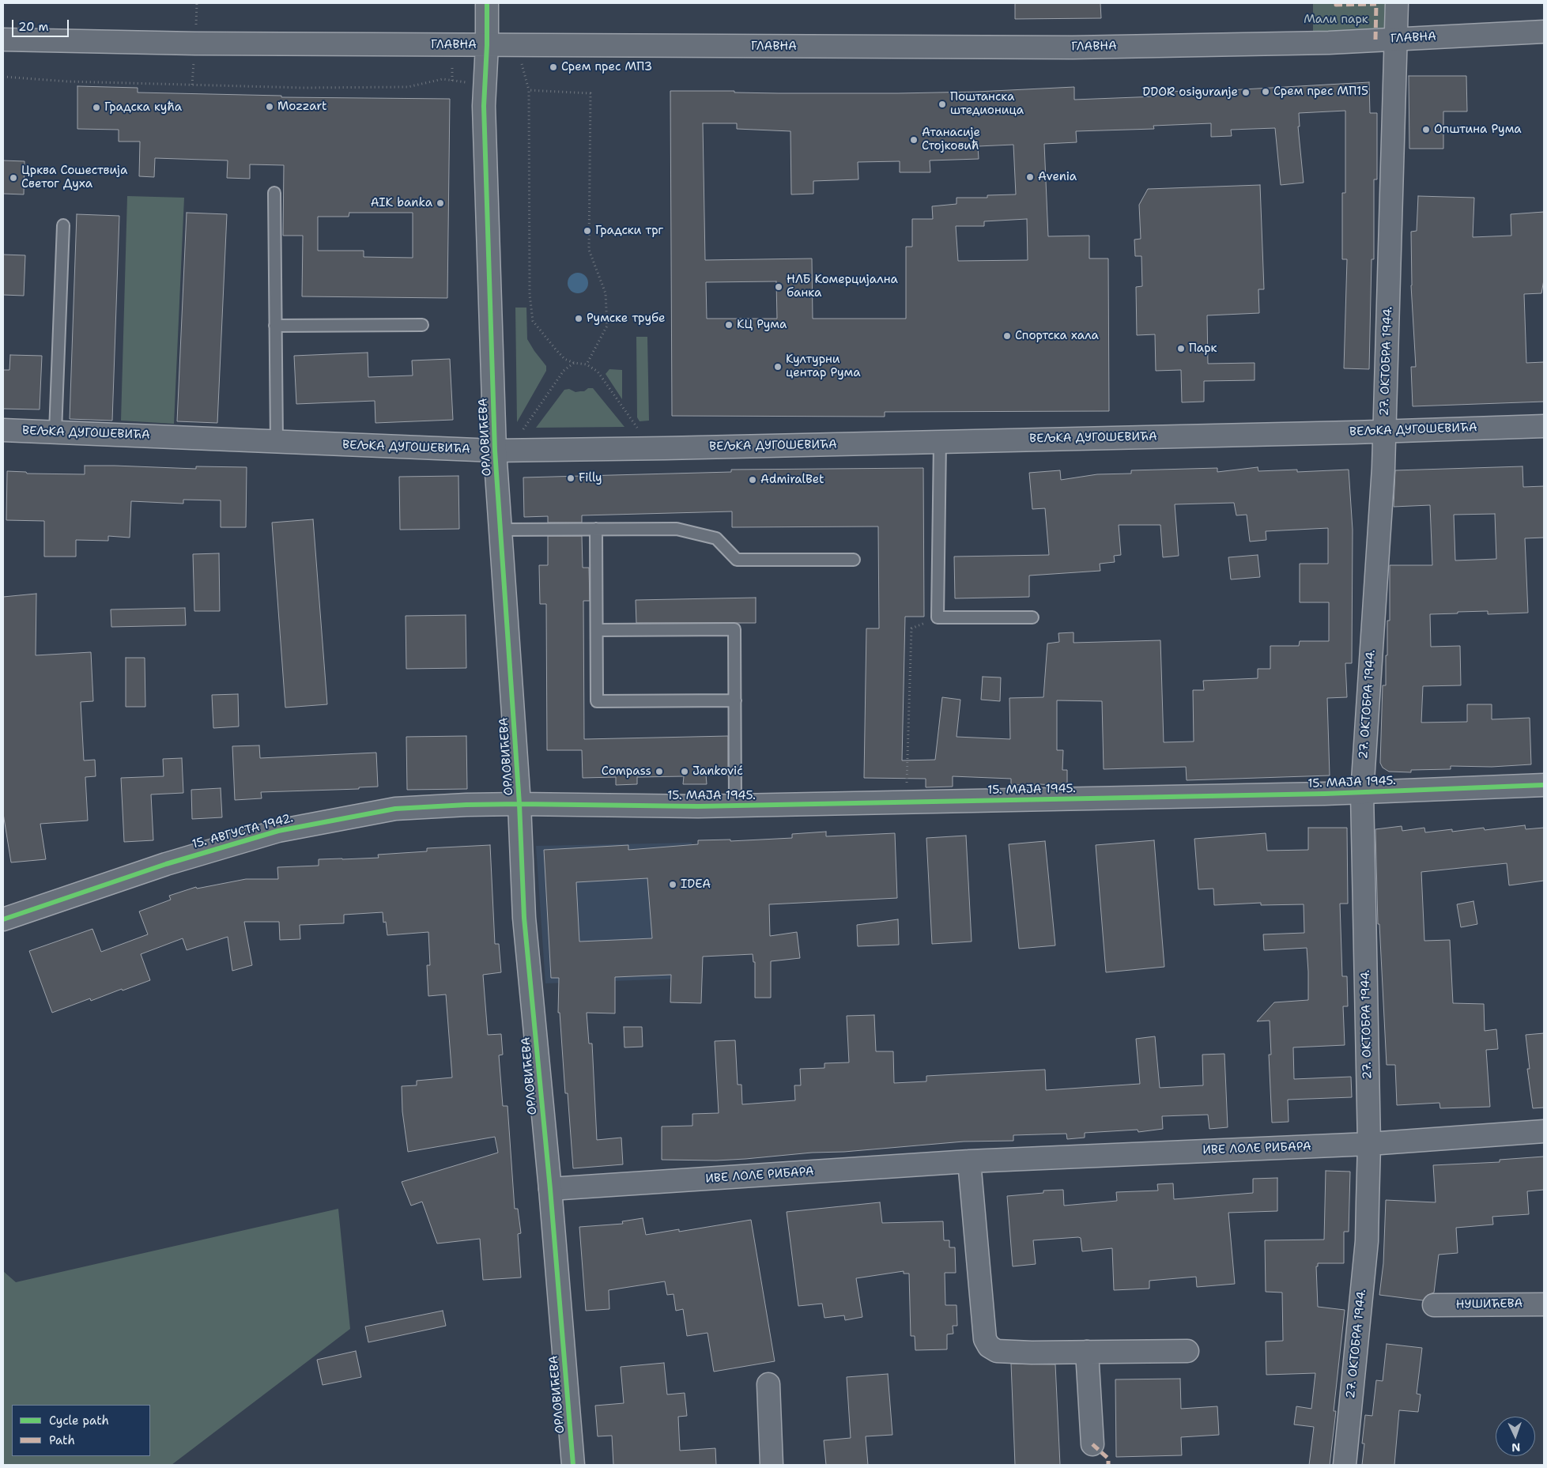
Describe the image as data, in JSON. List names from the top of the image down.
{
  "streets": {
    "street": [
      "ГЛАВНА",
      "27. ОКТОБРА 1944.",
      "ВЕЉКА ДУГОШЕВИЋА",
      "ОРЛОВИЋЕВА",
      "15. МАЈА 1945.",
      "15. АВГУСТА 1942.",
      "ИВЕ ЛОЛЕ РИБАРА",
      "НУШИЋЕВА"
    ]
  },
  "crossings": [
    ["ГЛАВНА", "27. ОКТОБРА 1944."],
    ["ГЛАВНА", "ОРЛОВИЋЕВА"],
    ["27. ОКТОБРА 1944.", "ВЕЉКА ДУГОШЕВИЋА"],
    ["27. ОКТОБРА 1944.", "15. МАЈА 1945."],
    ["27. ОКТОБРА 1944.", "ИВЕ ЛОЛЕ РИБАРА"],
    ["ВЕЉКА ДУГОШЕВИЋА", "ОРЛОВИЋЕВА"],
    ["ОРЛОВИЋЕВА", "15. МАЈА 1945."],
    ["ОРЛОВИЋЕВА", "15. АВГУСТА 1942."],
    ["ОРЛОВИЋЕВА", "ИВЕ ЛОЛЕ РИБАРА"],
    ["15. МАЈА 1945.", "15. АВГУСТА 1942."]
  ],
  "parks": ["Мали парк"],
  "places": [
    "Срем прес МП3",
    "Срем прес МП15",
    "DDOR osiguranje",
    "Поштанска штедионица",
    "Mozzart",
    "Градска кућа",
    "Општина Рума",
    "Атанасије Стојковић",
    "Avenia",
    "Црква Сошествија Светог Духа",
    "AIK banka",
    "Градски трг",
    "НЛБ Комерцијална банка",
    "Румске трубе",
    "КЦ Рума",
    "Спортска хала",
    "Парк",
    "Културни центар Рума",
    "Filly",
    "AdmiralBet",
    "Compass",
    "Janković",
    "IDEA"
  ],
  "legend": ["Cycle path", "Path"],
  "scale_bar": "20 m",
  "north": "bottom"
}
